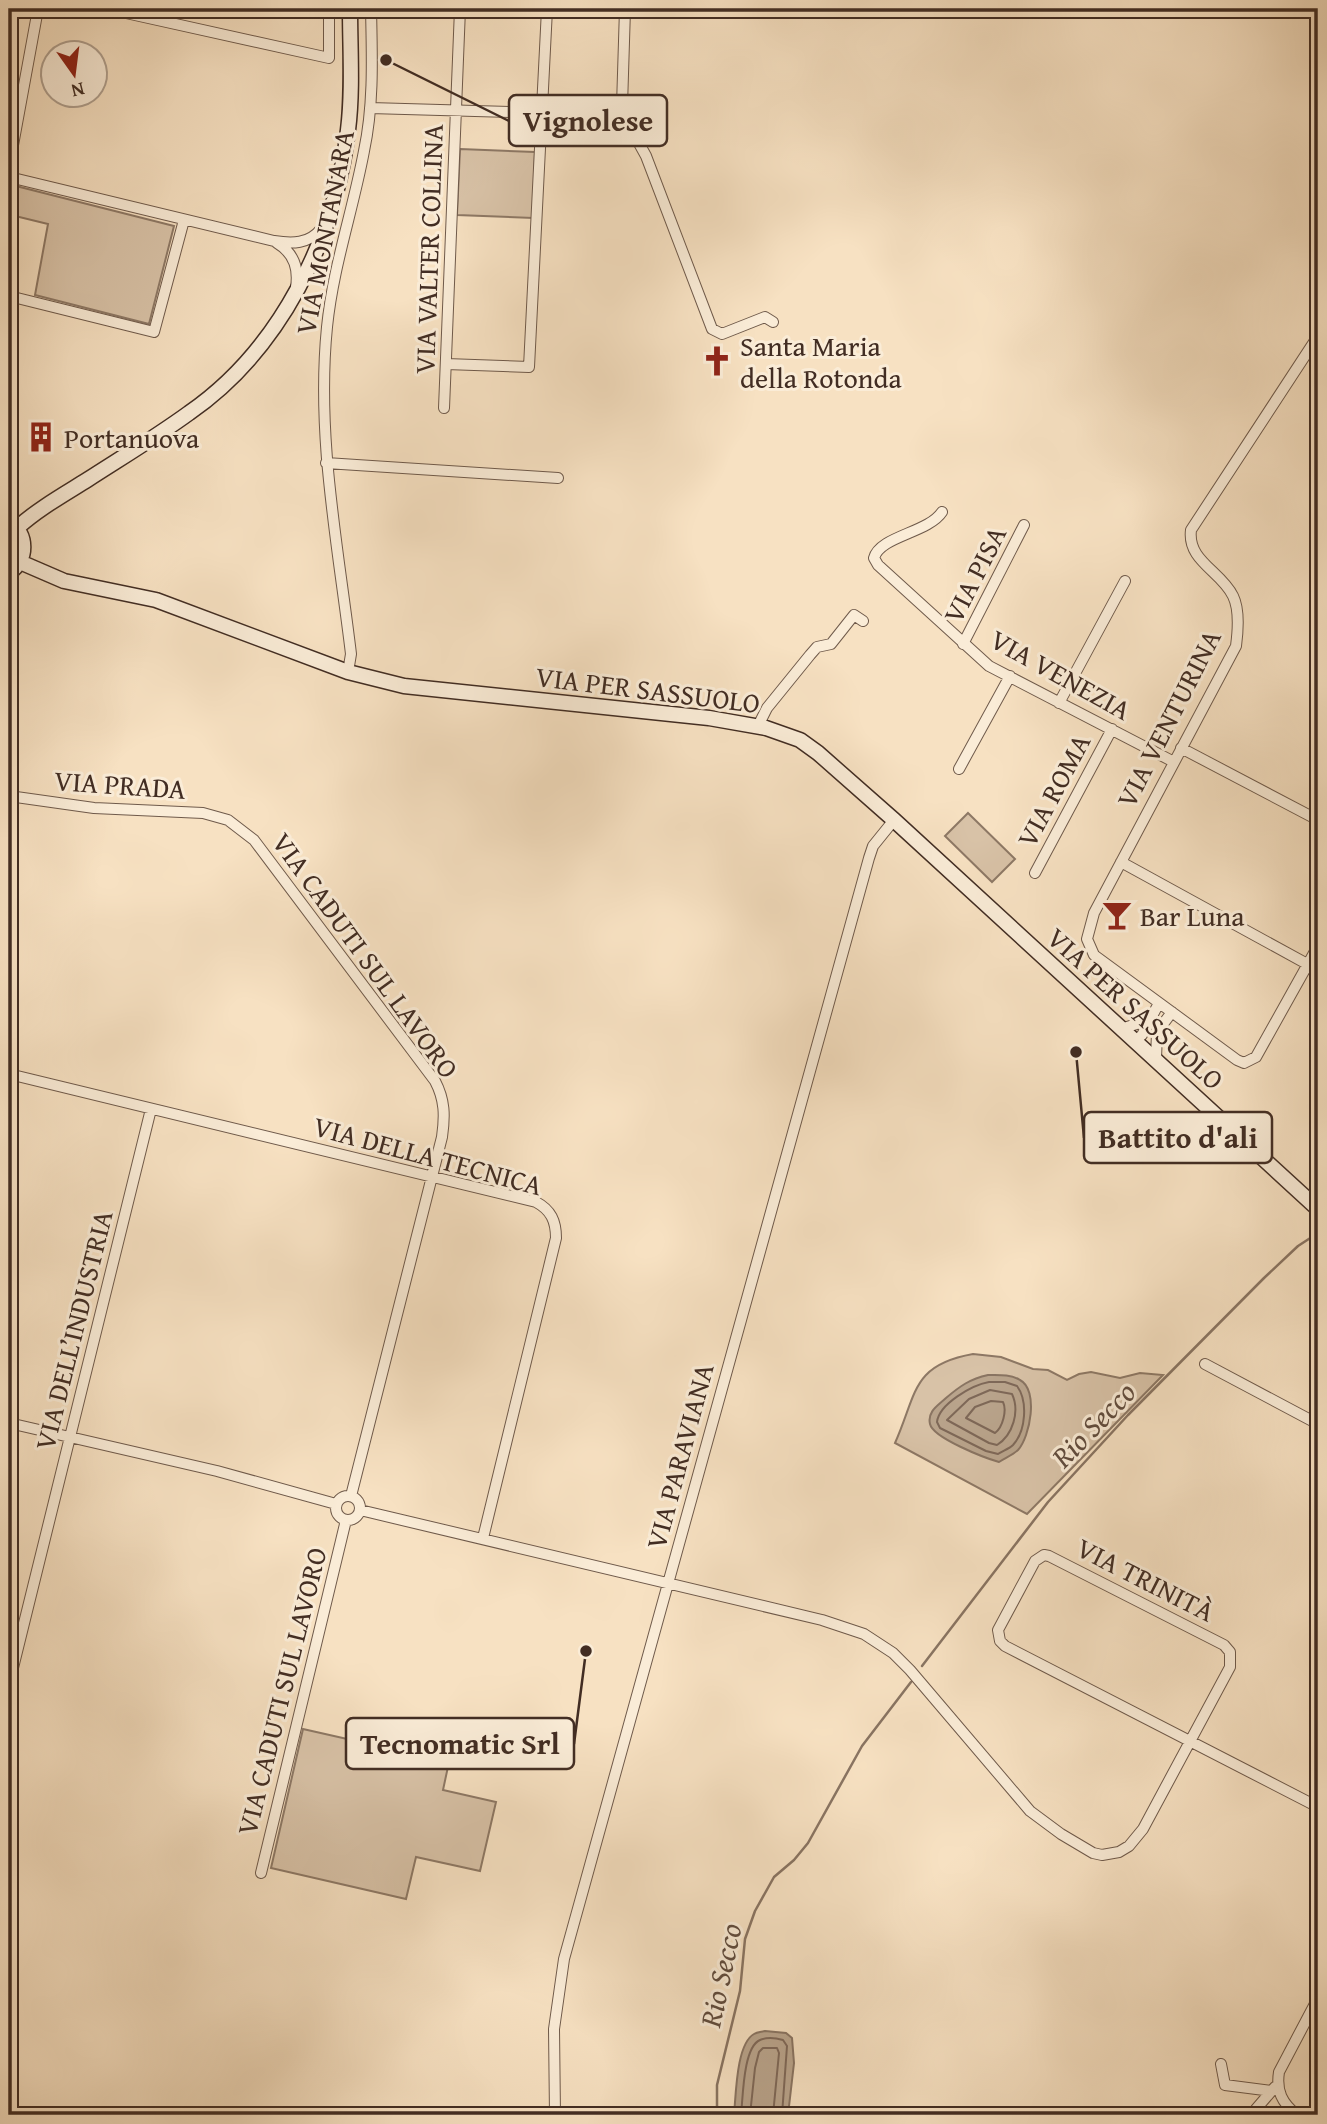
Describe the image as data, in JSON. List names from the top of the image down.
{
  "streets": {
    "main road": ["VIA PER SASSUOLO"],
    "street": [
      "VIA MONTANARA",
      "VIA VALTER COLLINA",
      "VIA PISA",
      "VIA VENEZIA",
      "VIA VENTURINA",
      "VIA PRADA",
      "VIA ROMA",
      "VIA CADUTI SUL LAVORO",
      "VIA DELLA TECNICA",
      "VIA DELL’INDUSTRIA",
      "VIA PARAVIANA",
      "VIA TRINITÀ"
    ]
  },
  "crossings": [
    ["VIA MONTANARA", "VIA PER SASSUOLO"],
    ["VIA PISA", "VIA VENEZIA"],
    ["VIA VENEZIA", "VIA VENTURINA"],
    ["VIA VENEZIA", "VIA ROMA"],
    ["VIA PER SASSUOLO", "VIA PARAVIANA"],
    ["VIA PRADA", "VIA CADUTI SUL LAVORO"],
    ["VIA CADUTI SUL LAVORO", "VIA DELLA TECNICA"],
    ["VIA DELLA TECNICA", "VIA DELL’INDUSTRIA"],
    ["VIA PARAVIANA", "VIA TRINITÀ"]
  ],
  "water": ["Rio Secco"],
  "places": {
    "other": ["Vignolese", "Battito d'ali", "Tecnomatic Srl"],
    "church": ["Santa Maria della Rotonda"],
    "building": ["Portanuova"],
    "bar": ["Bar Luna"]
  },
  "north": "bottom"
}
